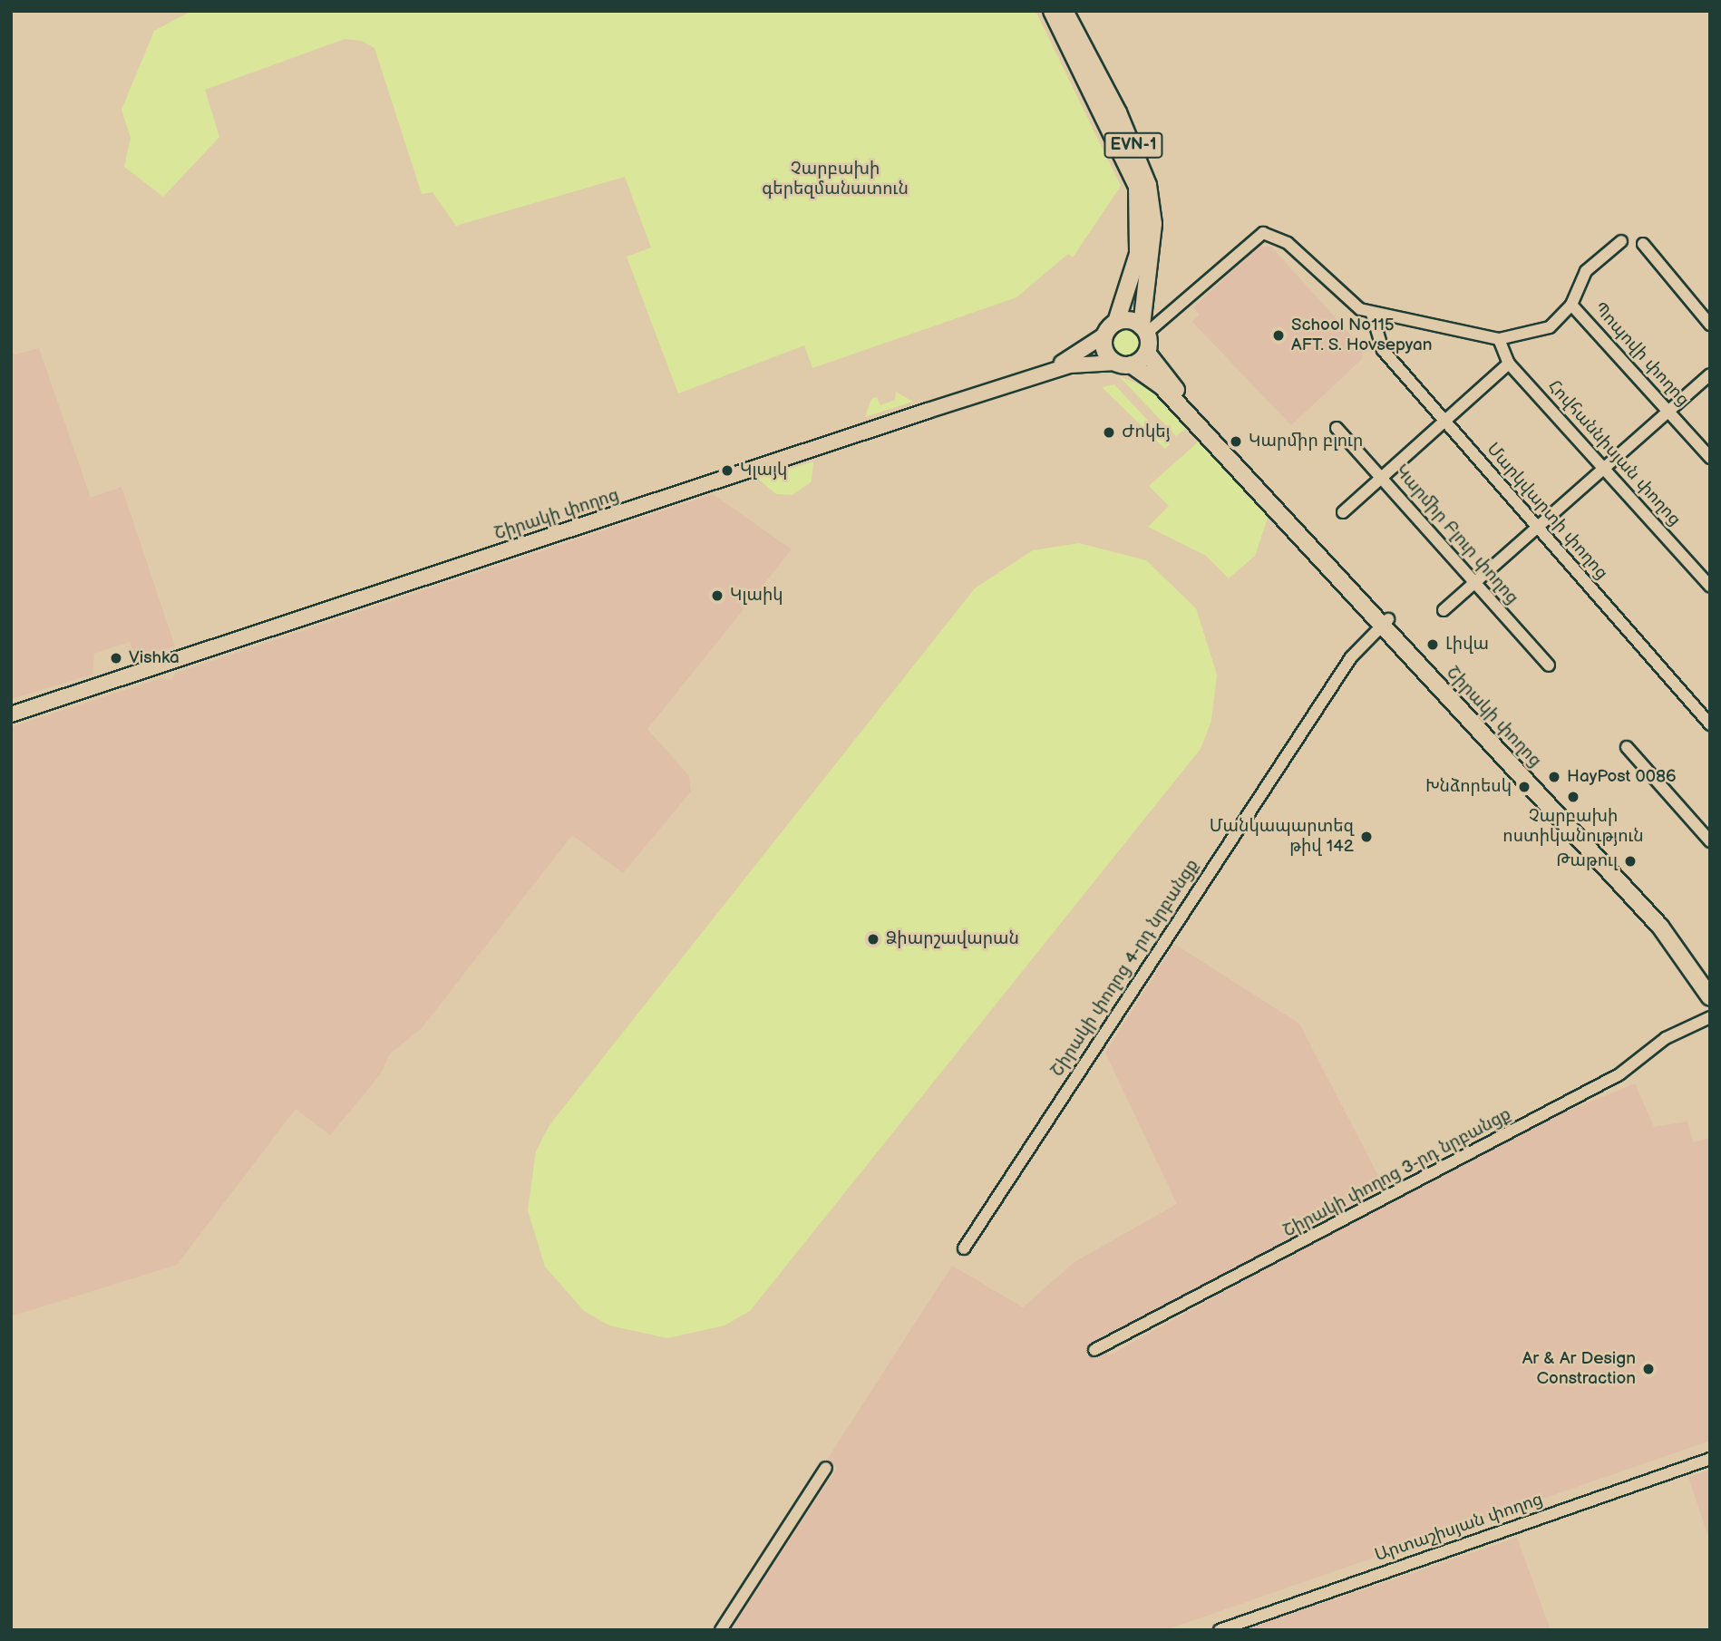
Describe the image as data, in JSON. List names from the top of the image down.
{
  "streets": {
    "highway": ["EVN-1", "Շիրակի փողոց"],
    "street": [
      "Պոպովի փողոց",
      "Հովհաննիսյան փողոց",
      "Մարկվարտի փողոց",
      "Կարմիր Բլուր փողոց",
      "Շիրակի փողոց 4-րդ նրբանցք",
      "Շիրակի փողոց 3-րդ նրբանցք",
      "Արտաշիսյան փողոց"
    ]
  },
  "crossings": [
    ["EVN-1", "Շիրակի փողոց"],
    ["Շիրակի փողոց", "Շիրակի փողոց 4-րդ նրբանցք"]
  ],
  "parks": ["Չարբախի գերեզմանատուն"],
  "places": [
    "School No115 AFT. S. Hovsepyan",
    "Ժոկեյ",
    "Կարմիր բլուր",
    "Կլայկ",
    "Կլաիկ",
    "Լիվա",
    "Vishka",
    "HayPost 0086",
    "Խնձորեսկ",
    "Չարբախի ոստիկանություն",
    "Մանկապարտեզ թիվ 142",
    "Թաթուլ",
    "Ձիարշավարան",
    "Ar & Ar Design Constraction"
  ]
}
